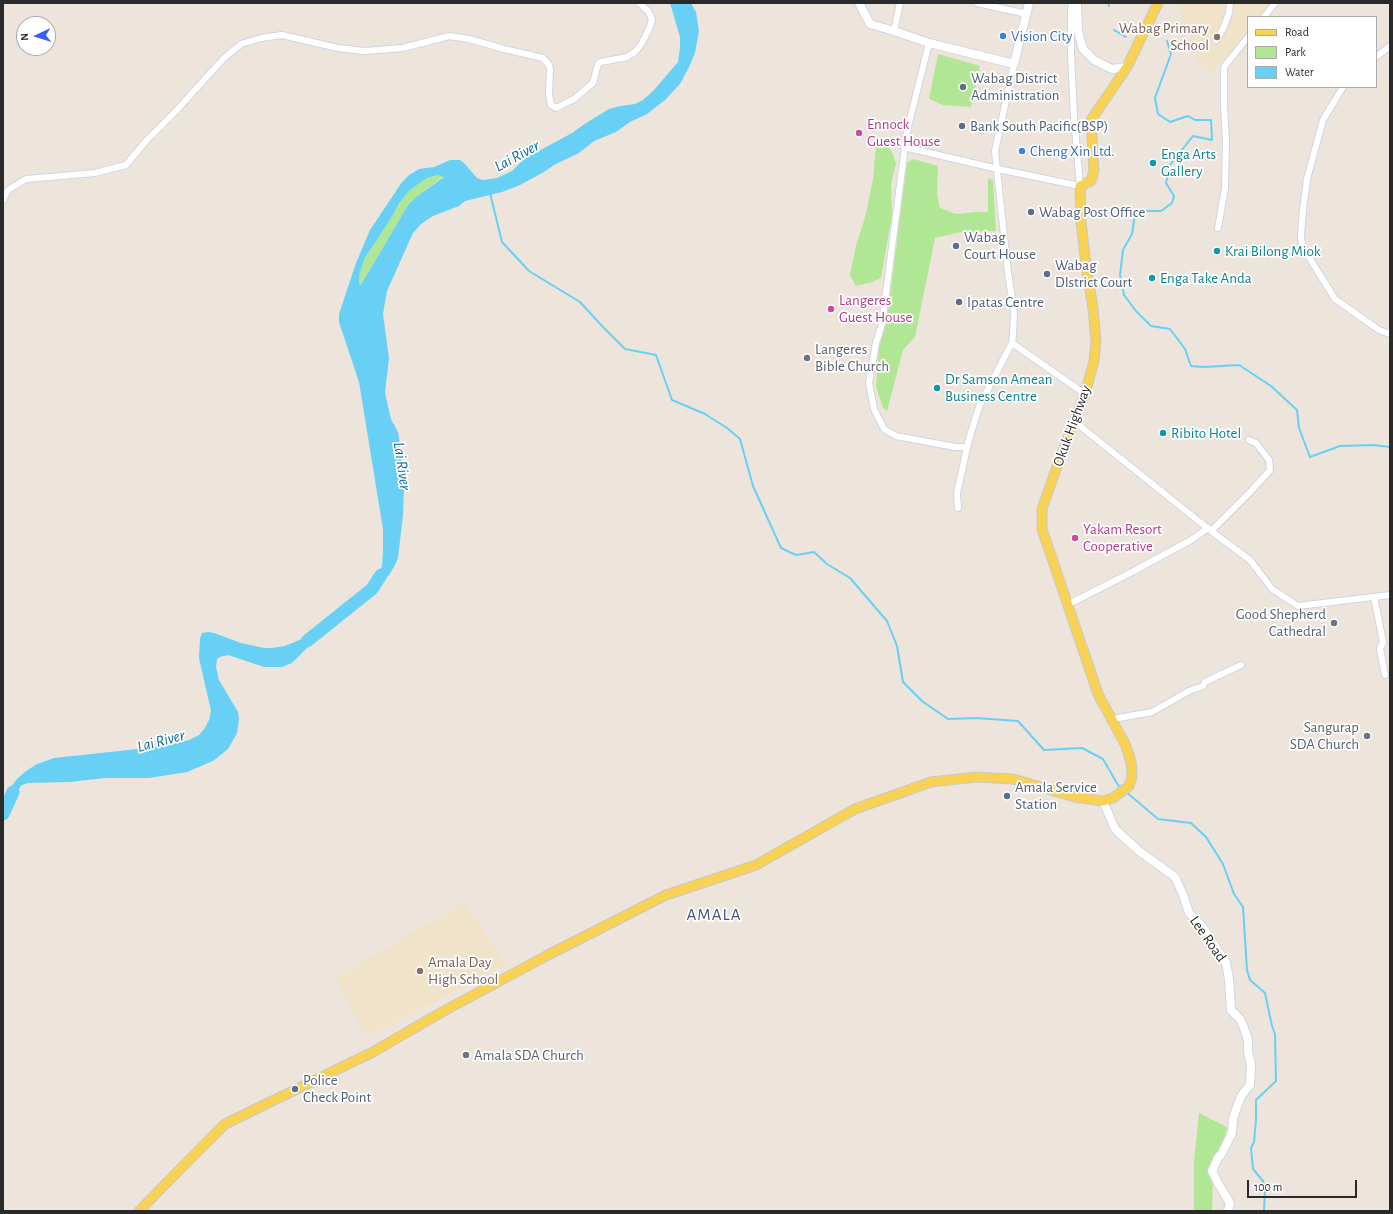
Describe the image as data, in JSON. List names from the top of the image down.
{
  "streets": {
    "main road": ["Okuk Highway"],
    "street": ["Lee Road"]
  },
  "crossings": [
    ["Okuk Highway", "Lee Road"]
  ],
  "districts": ["AMALA"],
  "water": ["Lai River"],
  "places": [
    "Vision City",
    "Wabag Primary School",
    "Wabag District Administration",
    "Bank South Pacific(BSP)",
    "Ennock Guest House",
    "Cheng Xin Ltd.",
    "Enga Arts Gallery",
    "Wabag Post Office",
    "Wabag Court House",
    "Krai Bilong Miok",
    "Wabag DIstrict Court",
    "Enga Take Anda",
    "Ipatas Centre",
    "Langeres Guest House",
    "Langeres Bible Church",
    "Dr Samson Amean Business Centre",
    "Ribito Hotel",
    "Yakam Resort Cooperative",
    "Good Shepherd Cathedral",
    "Sangurap SDA Church",
    "Amala Service Station",
    "Amala Day High School",
    "Amala SDA Church",
    "Police Check Point"
  ],
  "legend": ["Road", "Park", "Water"],
  "scale_bar": "100 m",
  "north": "left"
}
